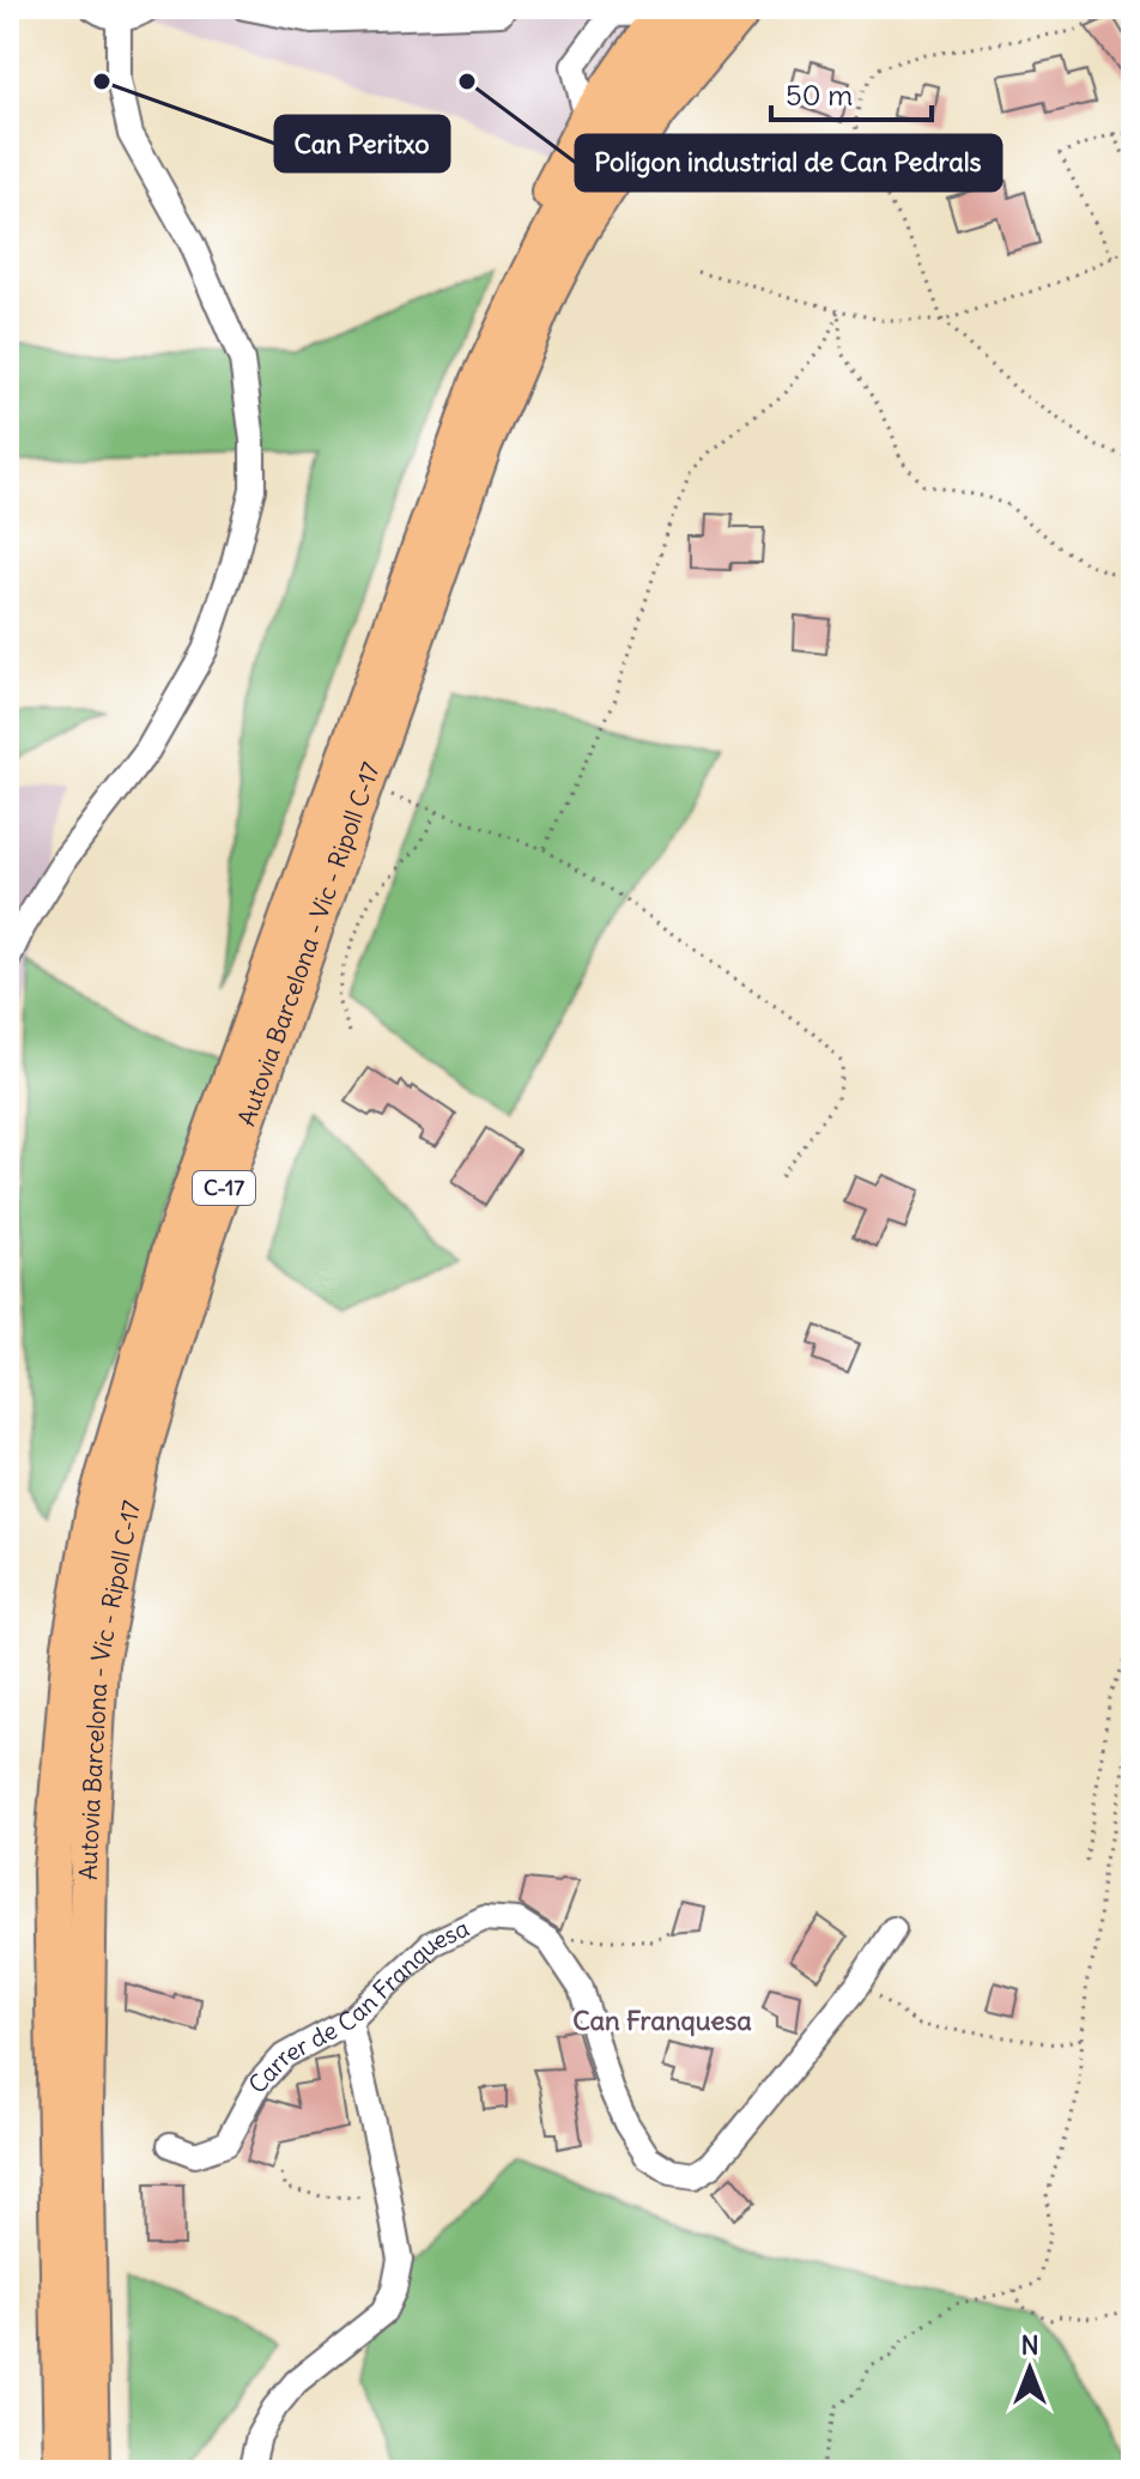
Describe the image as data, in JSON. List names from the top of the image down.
{
  "streets": {
    "highway": ["Autovia Barcelona - Vic - Ripoll C-17", "C-17"],
    "street": ["Carrer de Can Franquesa"]
  },
  "districts": ["Can Franquesa"],
  "places": ["Can Peritxo", "Polígon industrial de Can Pedrals"],
  "scale_bar": "50 m",
  "north": "top"
}
